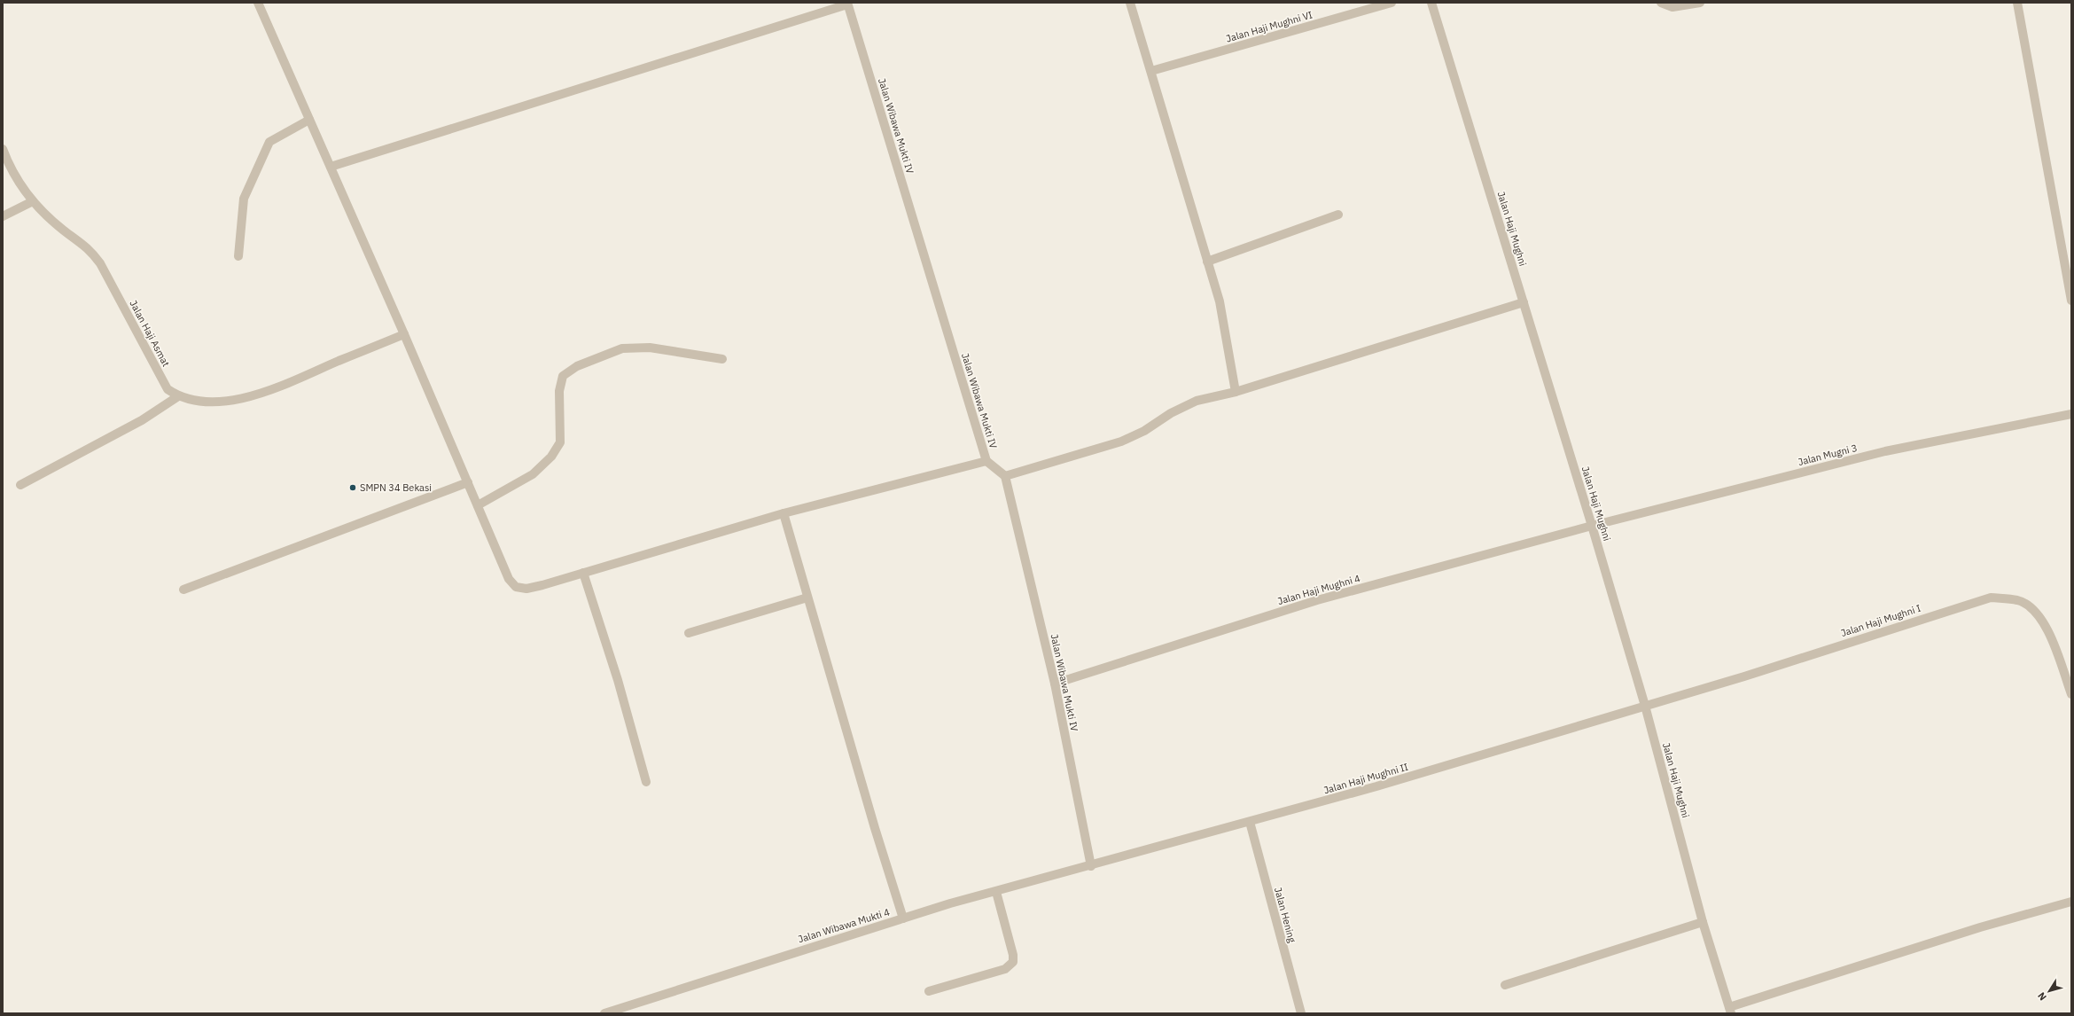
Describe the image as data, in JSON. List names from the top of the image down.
{
  "streets": {
    "street": [
      "Jalan Haji Mughni VI",
      "Jalan Wibawa Mukti IV",
      "Jalan Haji Mughni",
      "Jalan Haji Asmat",
      "Jalan Mugni 3",
      "Jalan Haji Mughni 4",
      "Jalan Haji Mughni I",
      "Jalan Haji Mughni II",
      "Jalan Hening",
      "Jalan Wibawa Mukti 4"
    ]
  },
  "crossings": [
    ["Jalan Wibawa Mukti IV", "Jalan Haji Mughni 4"],
    ["Jalan Wibawa Mukti IV", "Jalan Haji Mughni II"],
    ["Jalan Wibawa Mukti IV", "Jalan Wibawa Mukti 4"],
    ["Jalan Haji Mughni", "Jalan Mugni 3"],
    ["Jalan Haji Mughni", "Jalan Haji Mughni 4"],
    ["Jalan Haji Mughni", "Jalan Haji Mughni I"],
    ["Jalan Haji Mughni", "Jalan Haji Mughni II"],
    ["Jalan Mugni 3", "Jalan Haji Mughni 4"],
    ["Jalan Haji Mughni I", "Jalan Haji Mughni II"],
    ["Jalan Haji Mughni II", "Jalan Hening"],
    ["Jalan Haji Mughni II", "Jalan Wibawa Mukti 4"]
  ],
  "places": ["SMPN 34 Bekasi"],
  "north": "bottom left"
}
